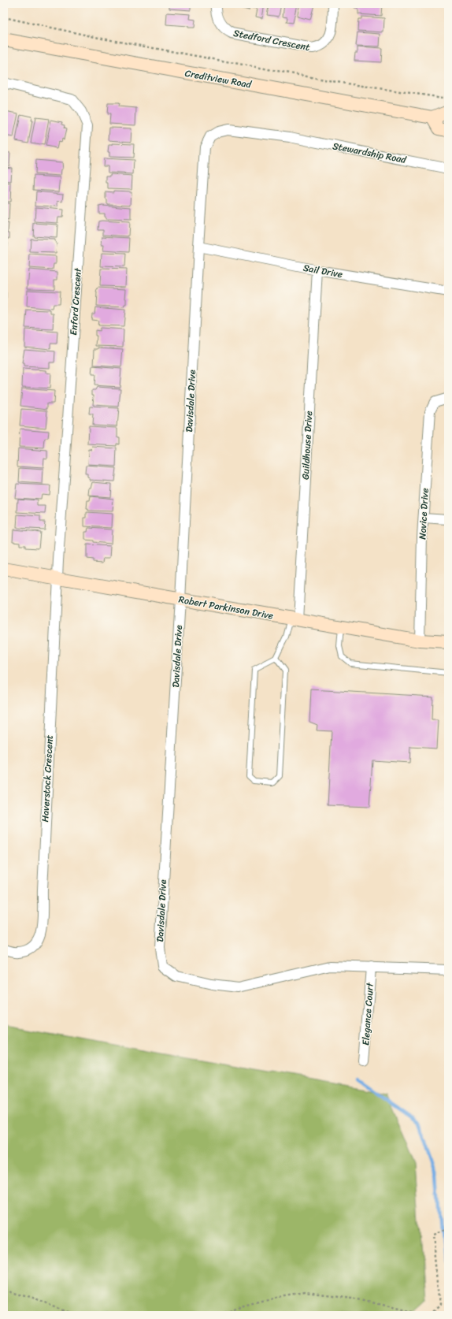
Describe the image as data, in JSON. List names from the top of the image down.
{
  "streets": {
    "main road": ["Creditview Road", "Robert Parkinson Drive"],
    "street": [
      "Stedford Crescent",
      "Stewardship Road",
      "Sail Drive",
      "Enford Crescent",
      "Davisdale Drive",
      "Guildhouse Drive",
      "Novice Drive",
      "Haverstock Crescent",
      "Elegance Court"
    ]
  },
  "crossings": [
    ["Stewardship Road", "Davisdale Drive"],
    ["Sail Drive", "Davisdale Drive"],
    ["Sail Drive", "Guildhouse Drive"],
    ["Enford Crescent", "Robert Parkinson Drive"],
    ["Enford Crescent", "Haverstock Crescent"],
    ["Davisdale Drive", "Robert Parkinson Drive"],
    ["Davisdale Drive", "Elegance Court"],
    ["Guildhouse Drive", "Robert Parkinson Drive"],
    ["Novice Drive", "Robert Parkinson Drive"],
    ["Robert Parkinson Drive", "Haverstock Crescent"]
  ]
}
